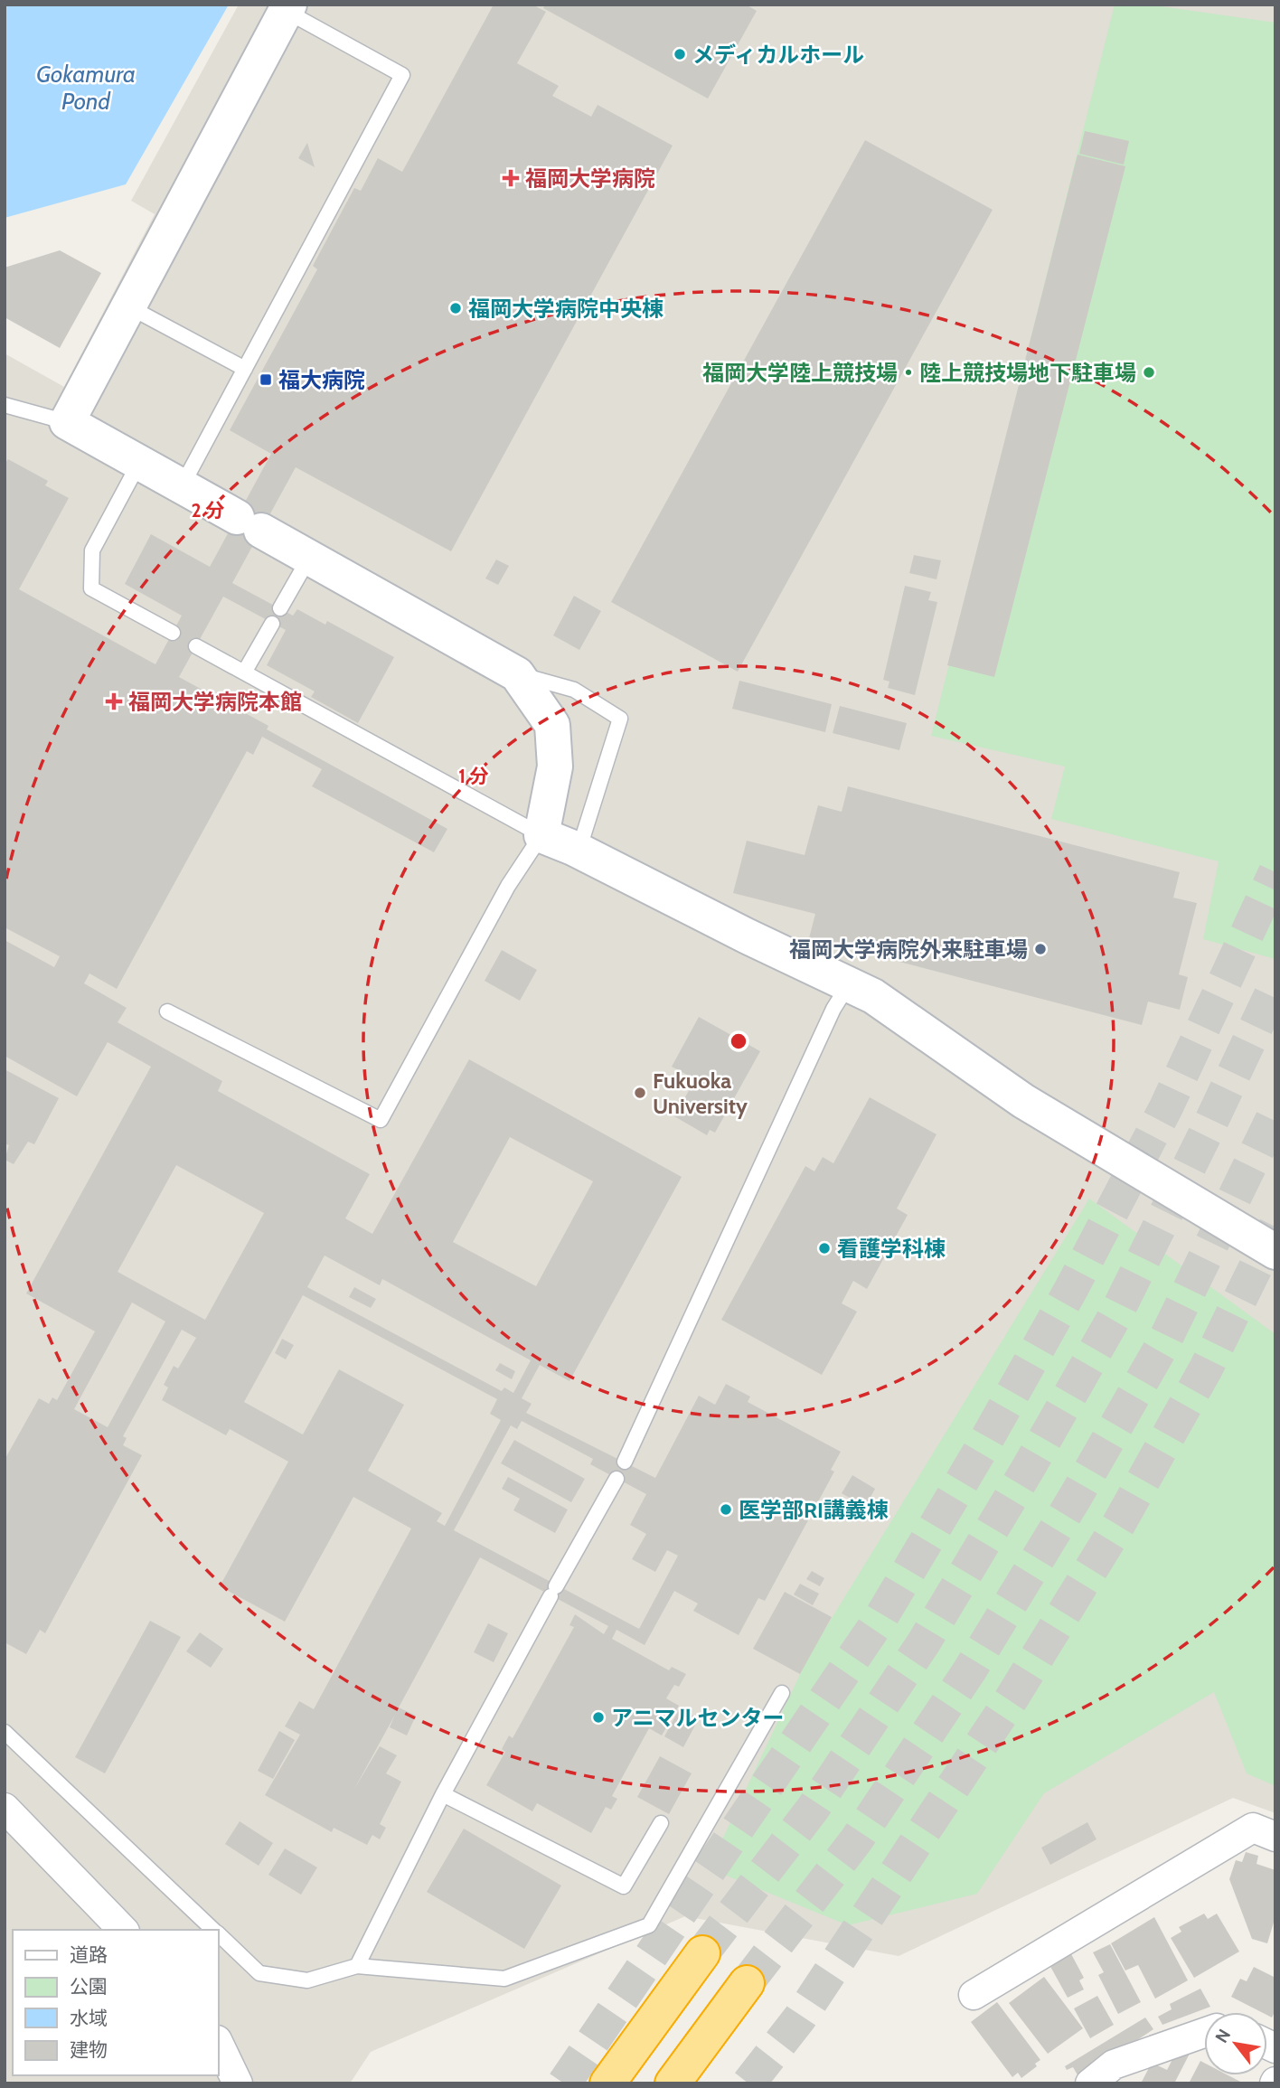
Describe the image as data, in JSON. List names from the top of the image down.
{
  "water": ["Gokamura Pond"],
  "places": {
    "other": [
      "メディカルホール",
      "福岡大学病院中央棟",
      "福岡大学陸上競技場・陸上競技場地下駐車場",
      "福岡大学病院外来駐車場",
      "Fukuoka University",
      "看護学科棟",
      "医学部RI講義棟",
      "アニマルセンター"
    ],
    "health": ["福岡大学病院", "福岡大学病院本館"],
    "transit": ["福大病院"]
  },
  "legend": [
    "道路",
    "公園",
    "水域",
    "建物"
  ],
  "north": "top left",
  "rings": ["2 分", "1 分"]
}
